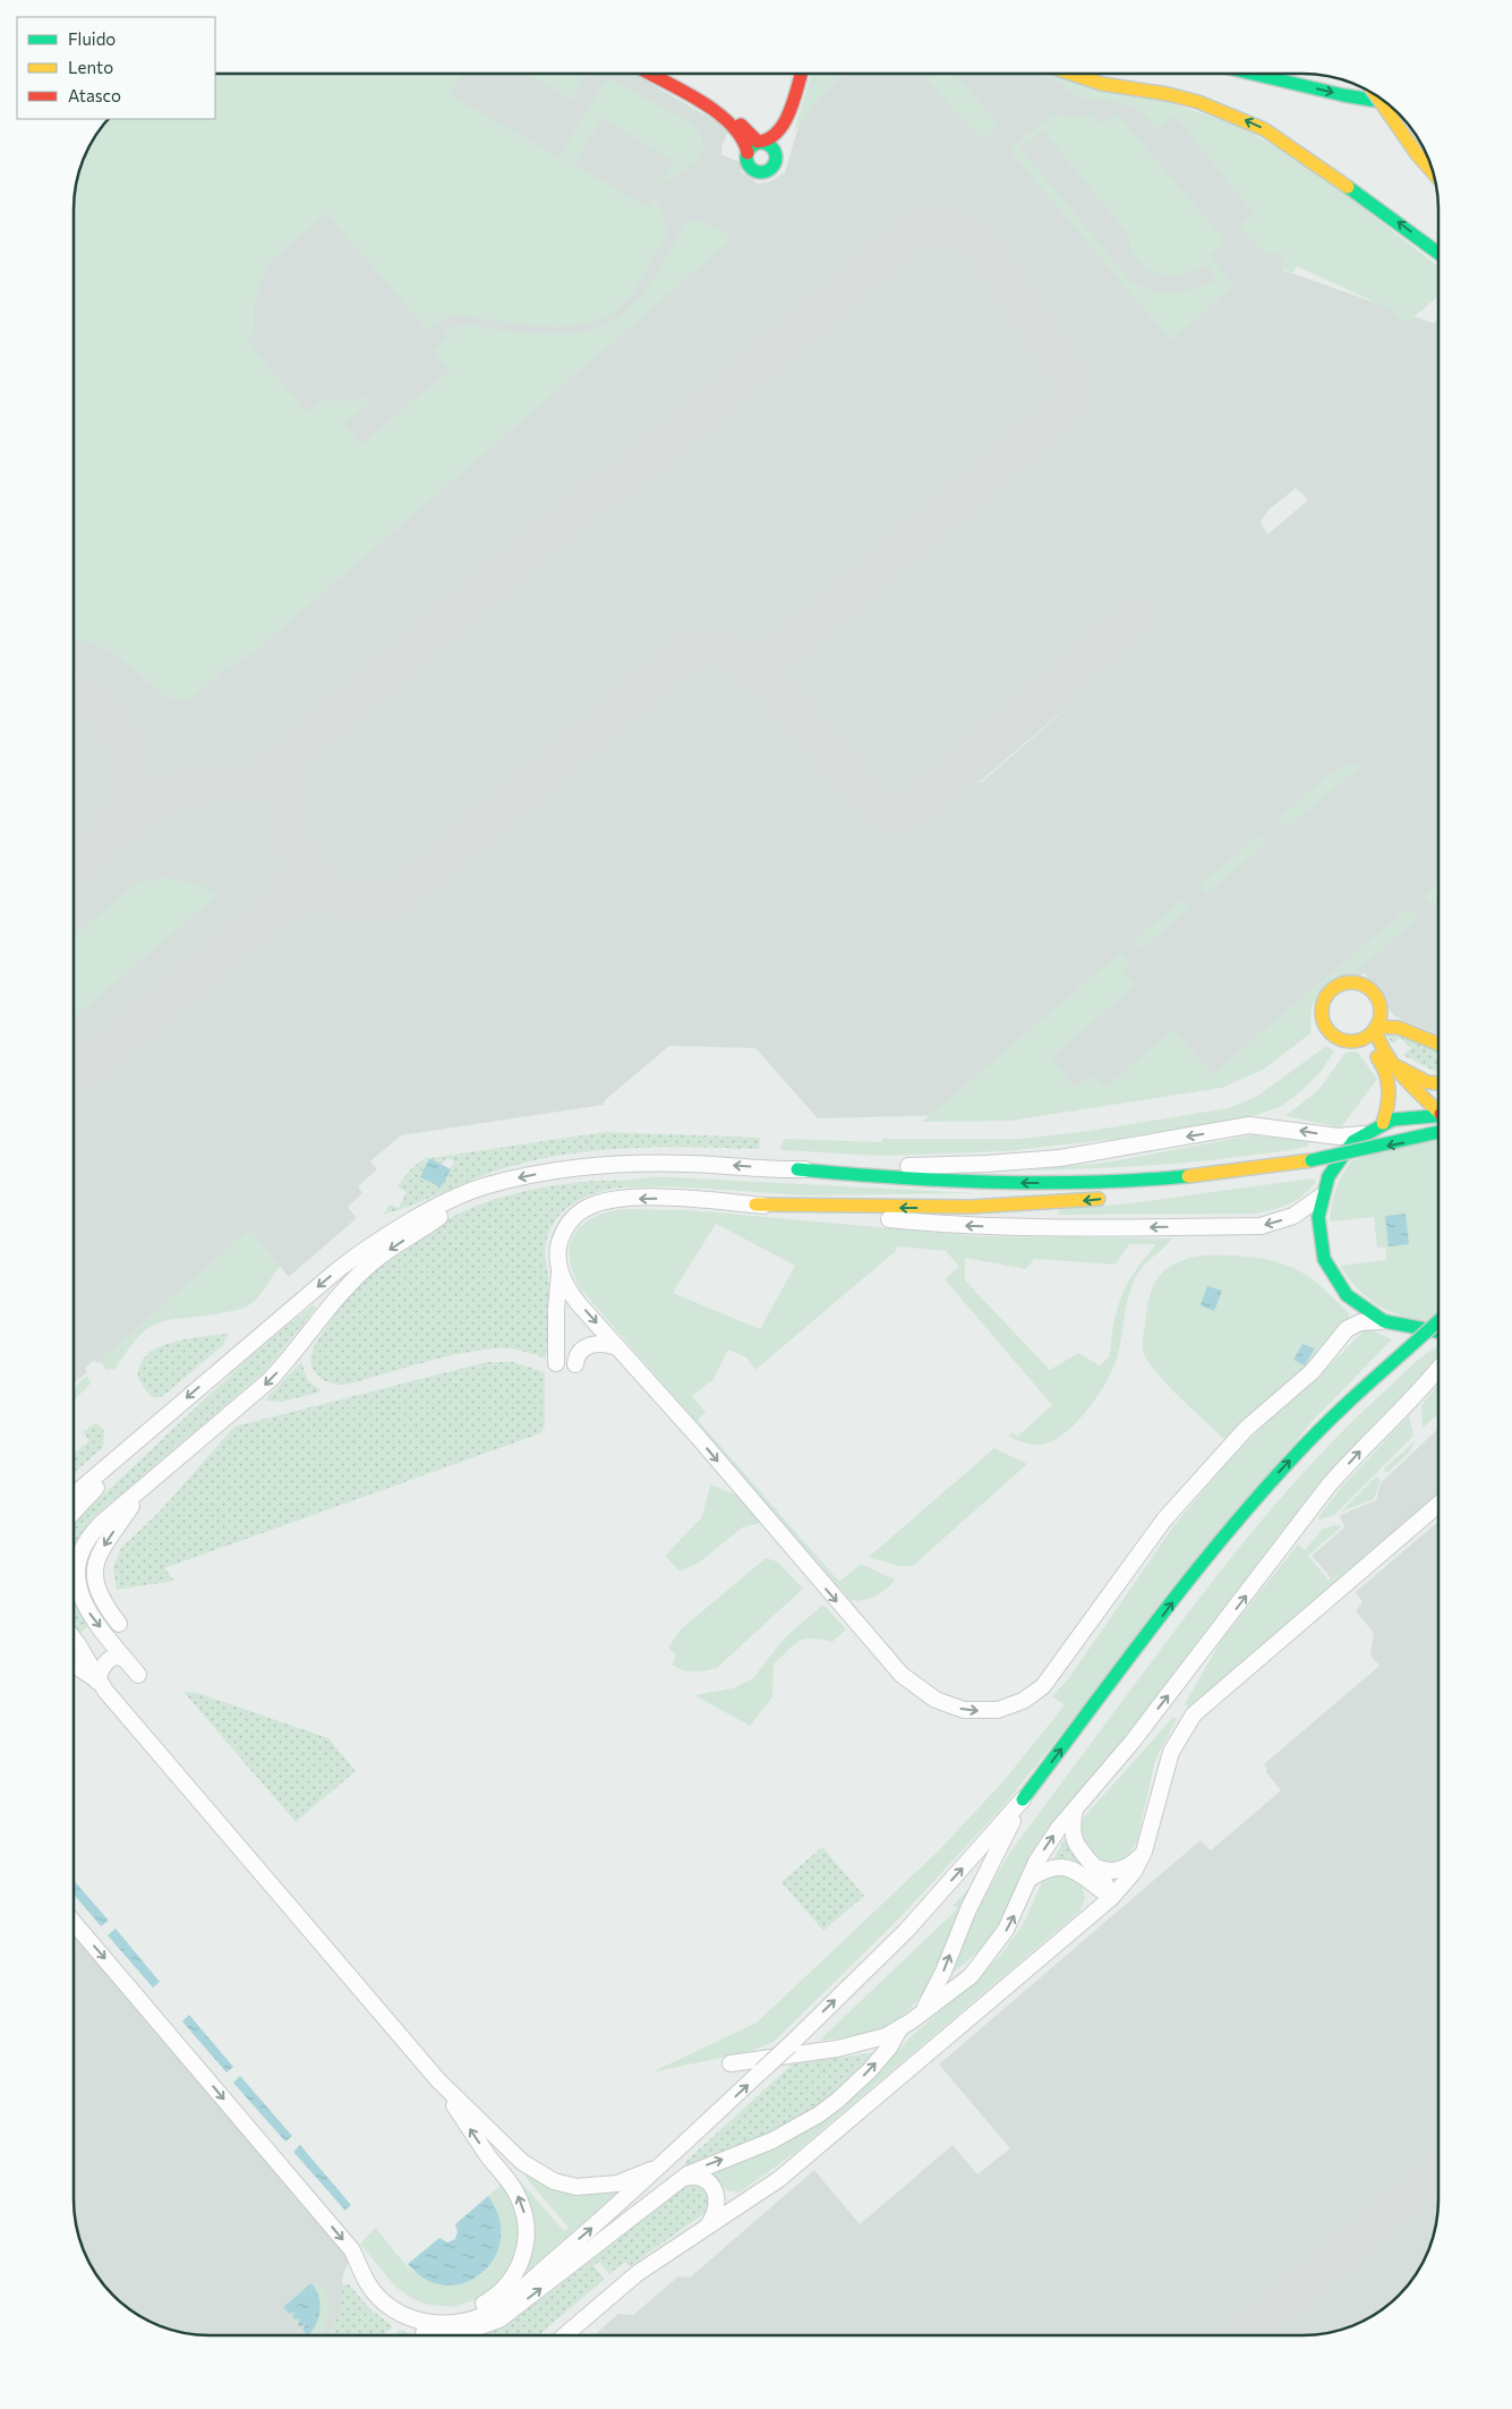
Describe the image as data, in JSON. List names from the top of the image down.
{
  "legend": ["Fluido", "Lento", "Atasco"]
}
